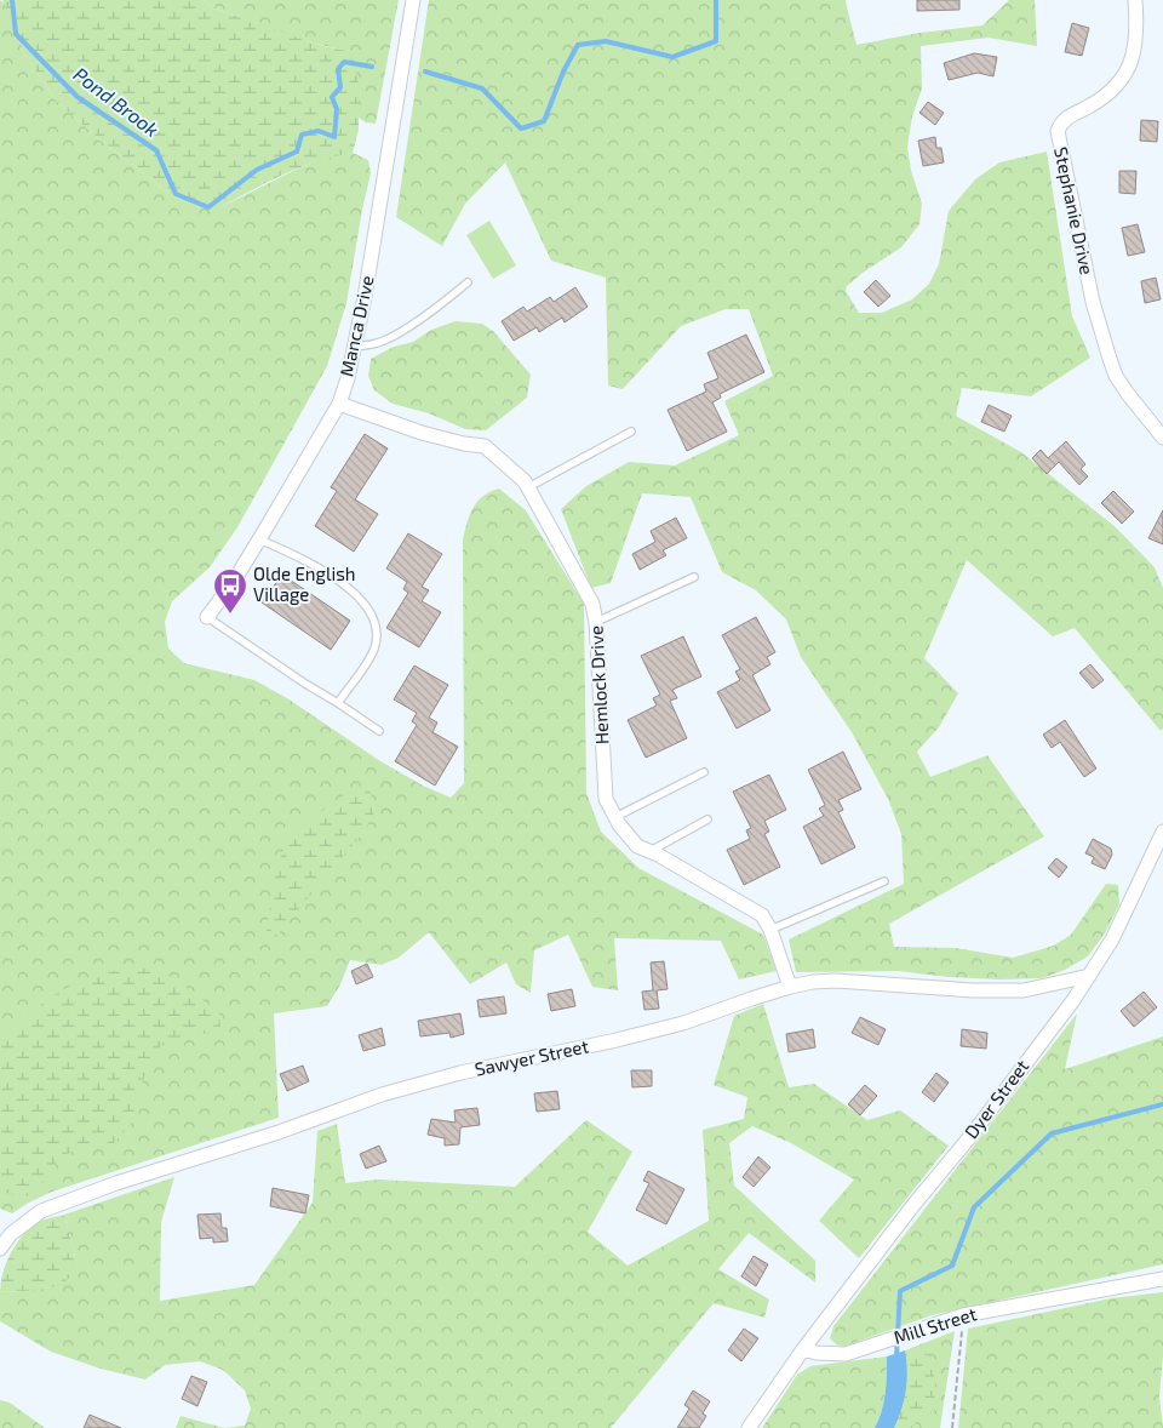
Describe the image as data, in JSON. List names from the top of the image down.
{
  "streets": {
    "street": [
      "Stephanie Drive",
      "Manca Drive",
      "Hemlock Drive",
      "Sawyer Street",
      "Dyer Street",
      "Mill Street"
    ]
  },
  "crossings": [
    ["Manca Drive", "Hemlock Drive"],
    ["Hemlock Drive", "Sawyer Street"],
    ["Sawyer Street", "Dyer Street"],
    ["Dyer Street", "Mill Street"]
  ],
  "water": ["Pond Brook"],
  "places": {
    "bus stop": ["Olde English Village"]
  }
}
